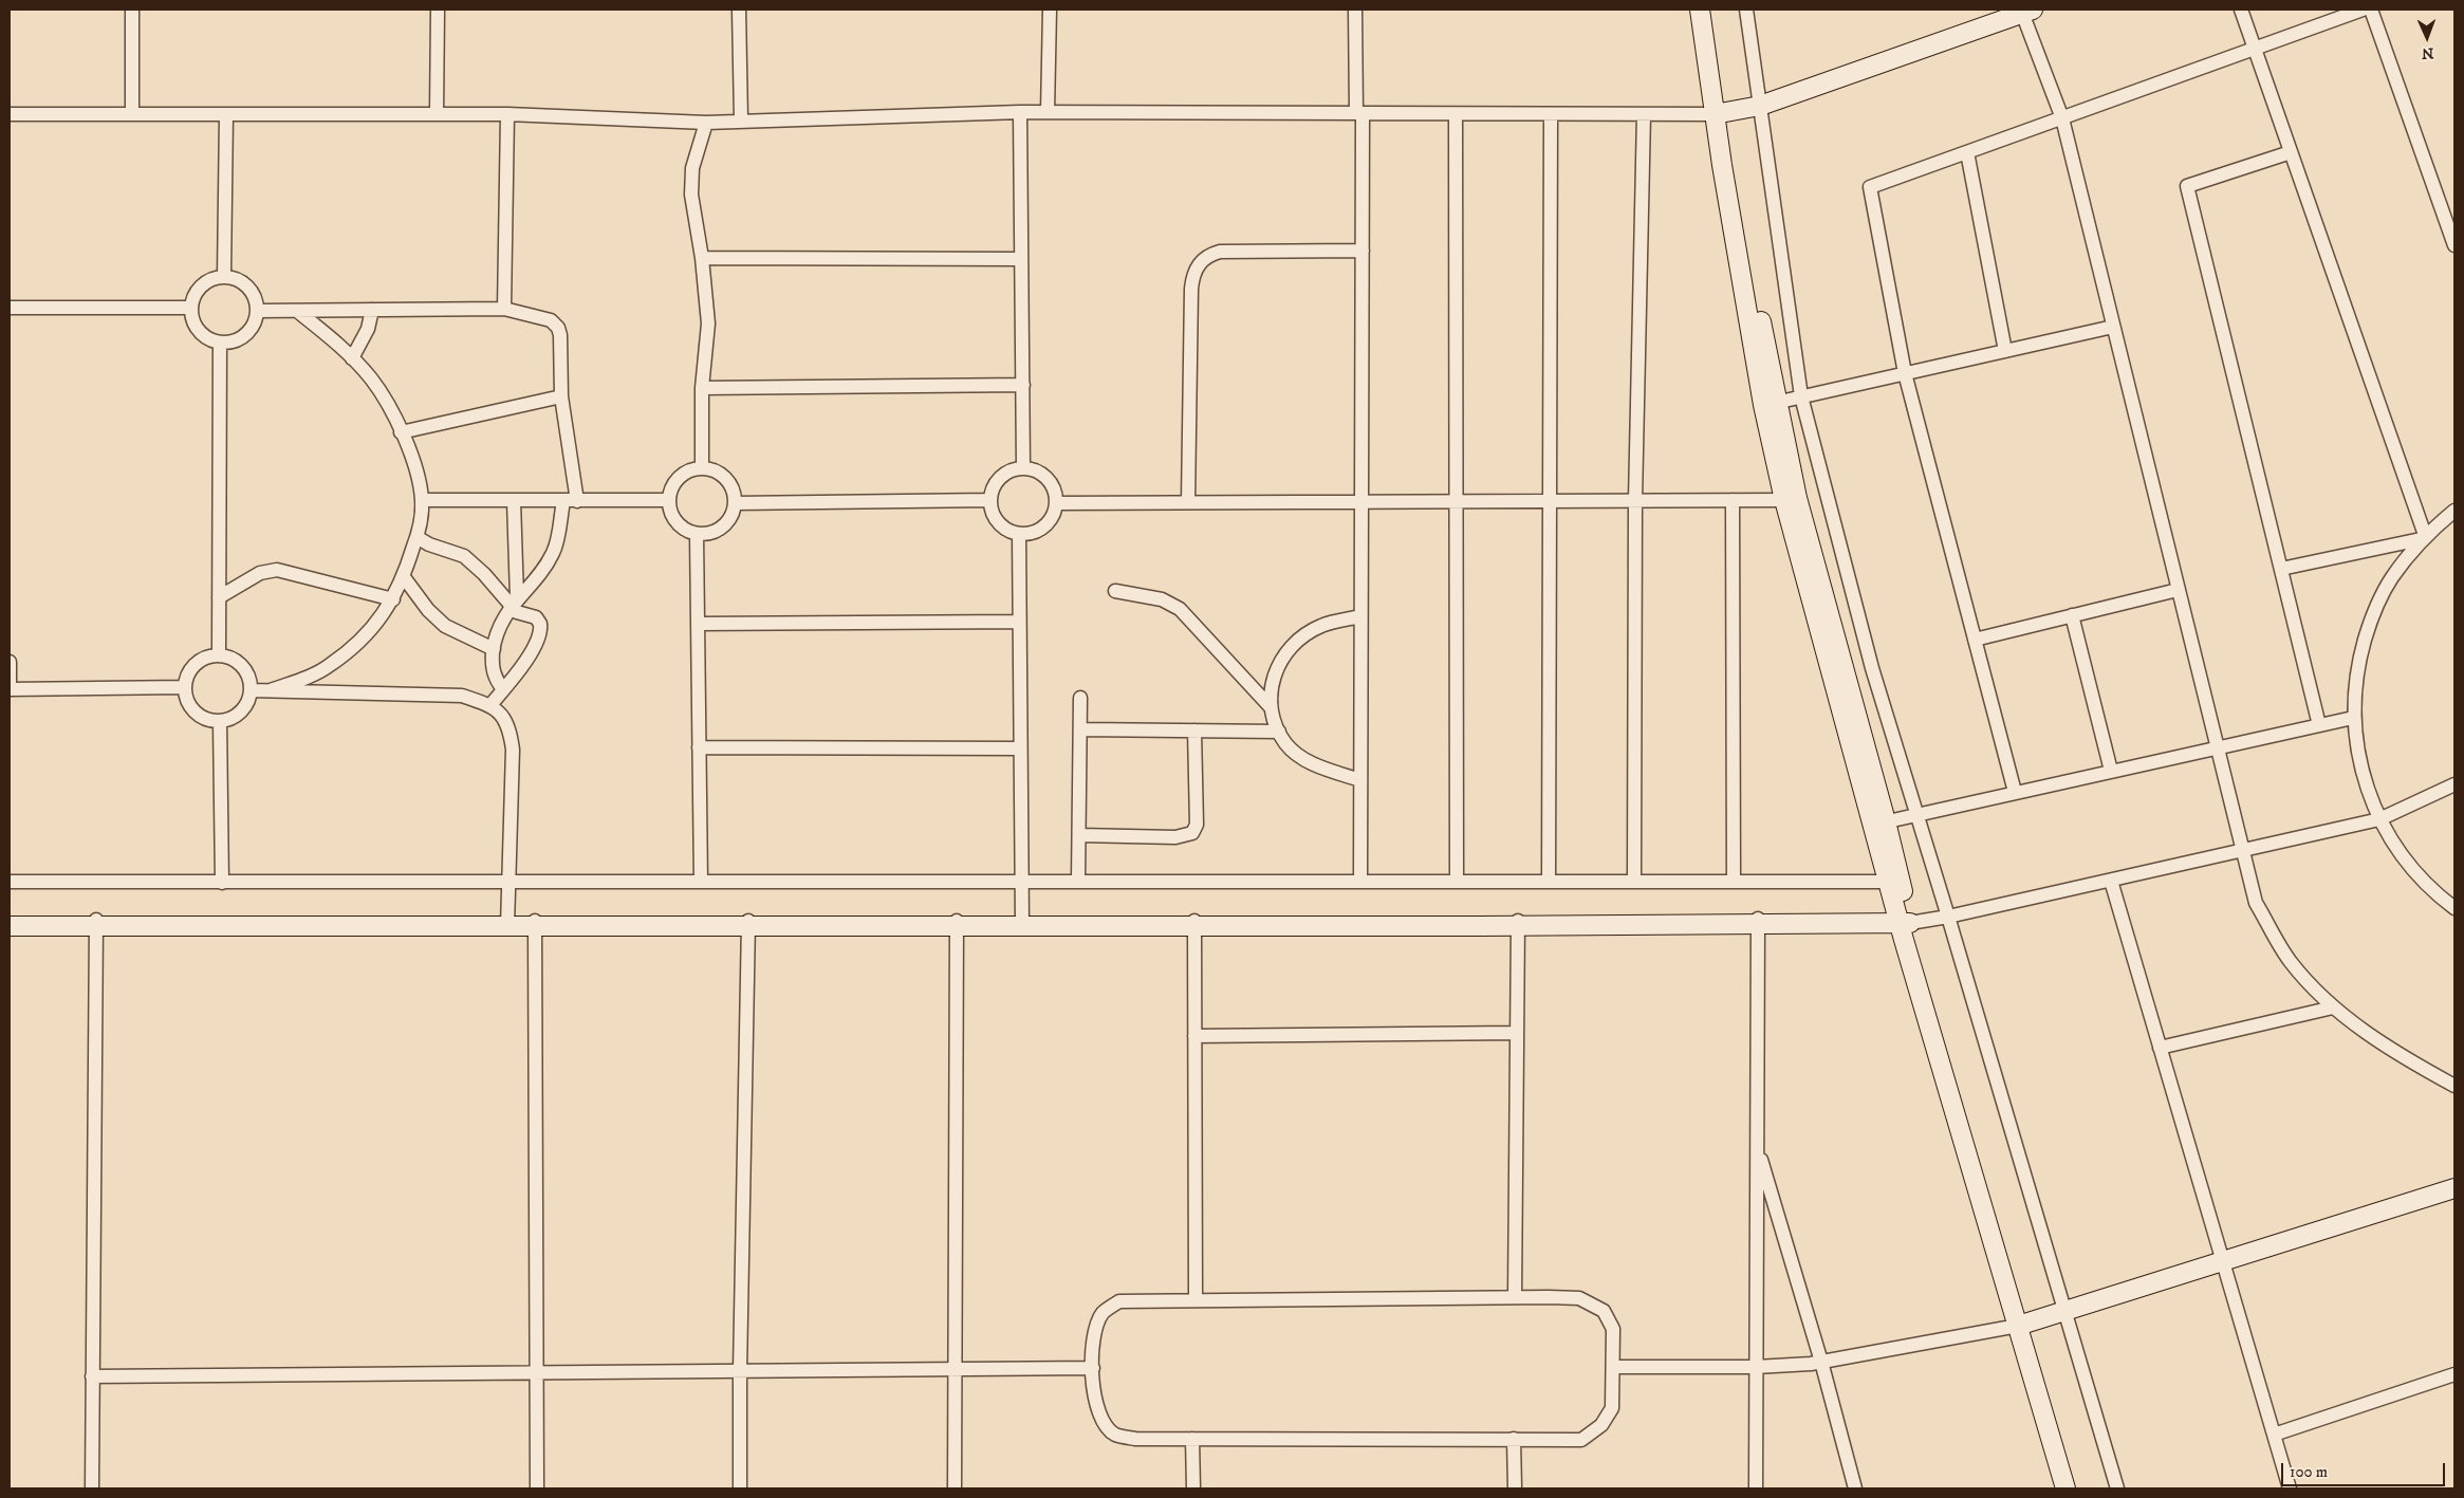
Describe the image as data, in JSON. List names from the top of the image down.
{
  "scale_bar": "100 m",
  "north": "bottom"
}
